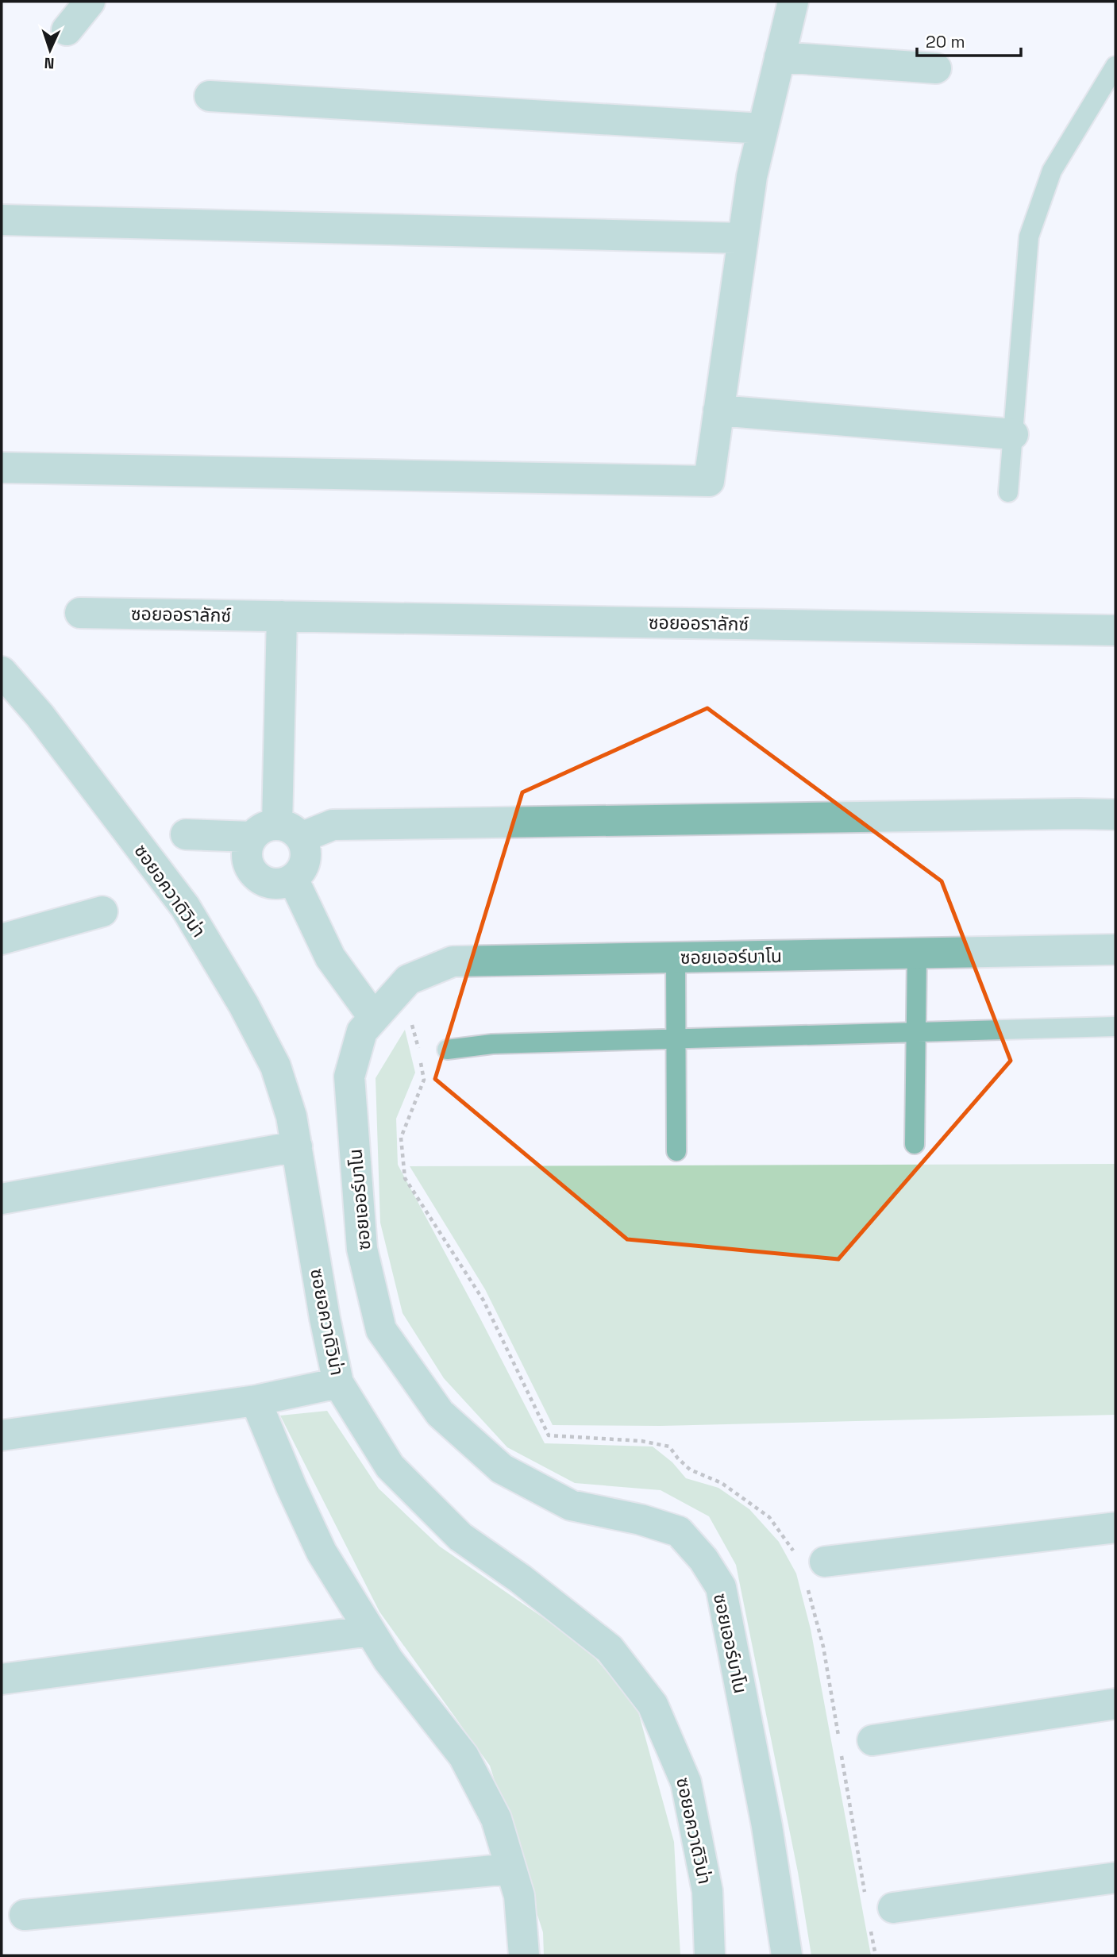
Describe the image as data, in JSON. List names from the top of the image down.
{
  "streets": {
    "street": ["ซอยออราลักซ์", "ซอยอควาดิวิน่า", "ซอยเออร์บาโน"]
  },
  "scale_bar": "20 m",
  "north": "bottom"
}
